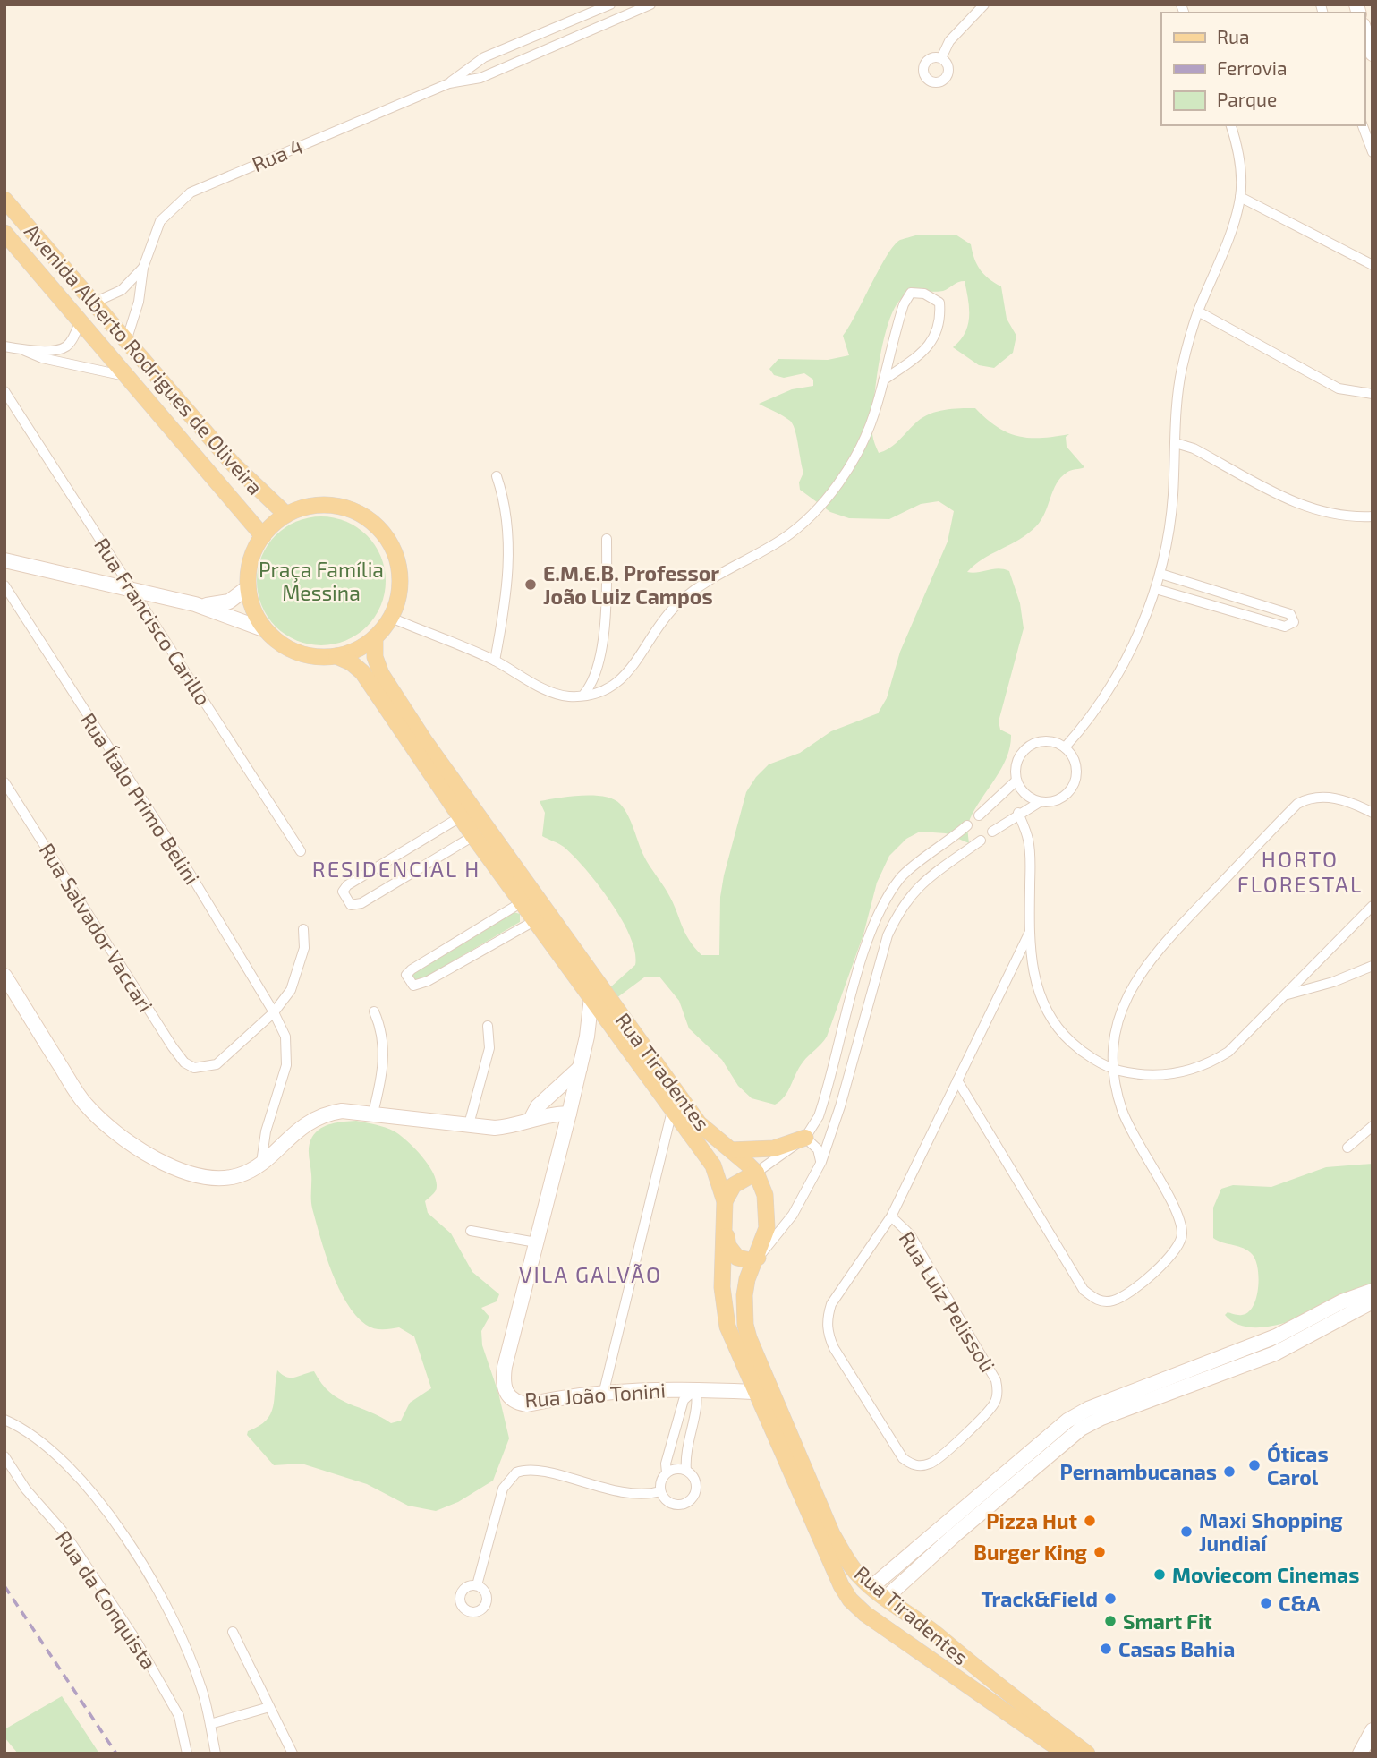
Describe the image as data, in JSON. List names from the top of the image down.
{
  "streets": {
    "main road": ["Avenida Alberto Rodrigues de Oliveira", "Rua Tiradentes"],
    "street": [
      "Rua 4",
      "Rua Francisco Carillo",
      "Rua Ítalo Primo Belini",
      "Rua Salvador Vaccari",
      "Rua Luiz Pelissoli",
      "Rua João Tonini",
      "Rua da Conquista"
    ]
  },
  "crossings": [
    ["Rua 4", "Avenida Alberto Rodrigues de Oliveira"],
    ["Avenida Alberto Rodrigues de Oliveira", "Rua Tiradentes"],
    ["Rua Ítalo Primo Belini", "Rua Salvador Vaccari"],
    ["Rua Tiradentes", "Rua João Tonini"]
  ],
  "districts": ["HORTO FLORESTAL", "RESIDENCIAL H", "VILA GALVÃO"],
  "parks": ["Praça Família Messina"],
  "places": [
    "E.M.E.B. Professor João Luiz Campos",
    "Óticas Carol",
    "Pernambucanas",
    "Pizza Hut",
    "Maxi Shopping Jundiaí",
    "Burger King",
    "Moviecom Cinemas",
    "Track&Field",
    "C&A",
    "Smart Fit",
    "Casas Bahia"
  ],
  "legend": ["Rua", "Ferrovia", "Parque"]
}
